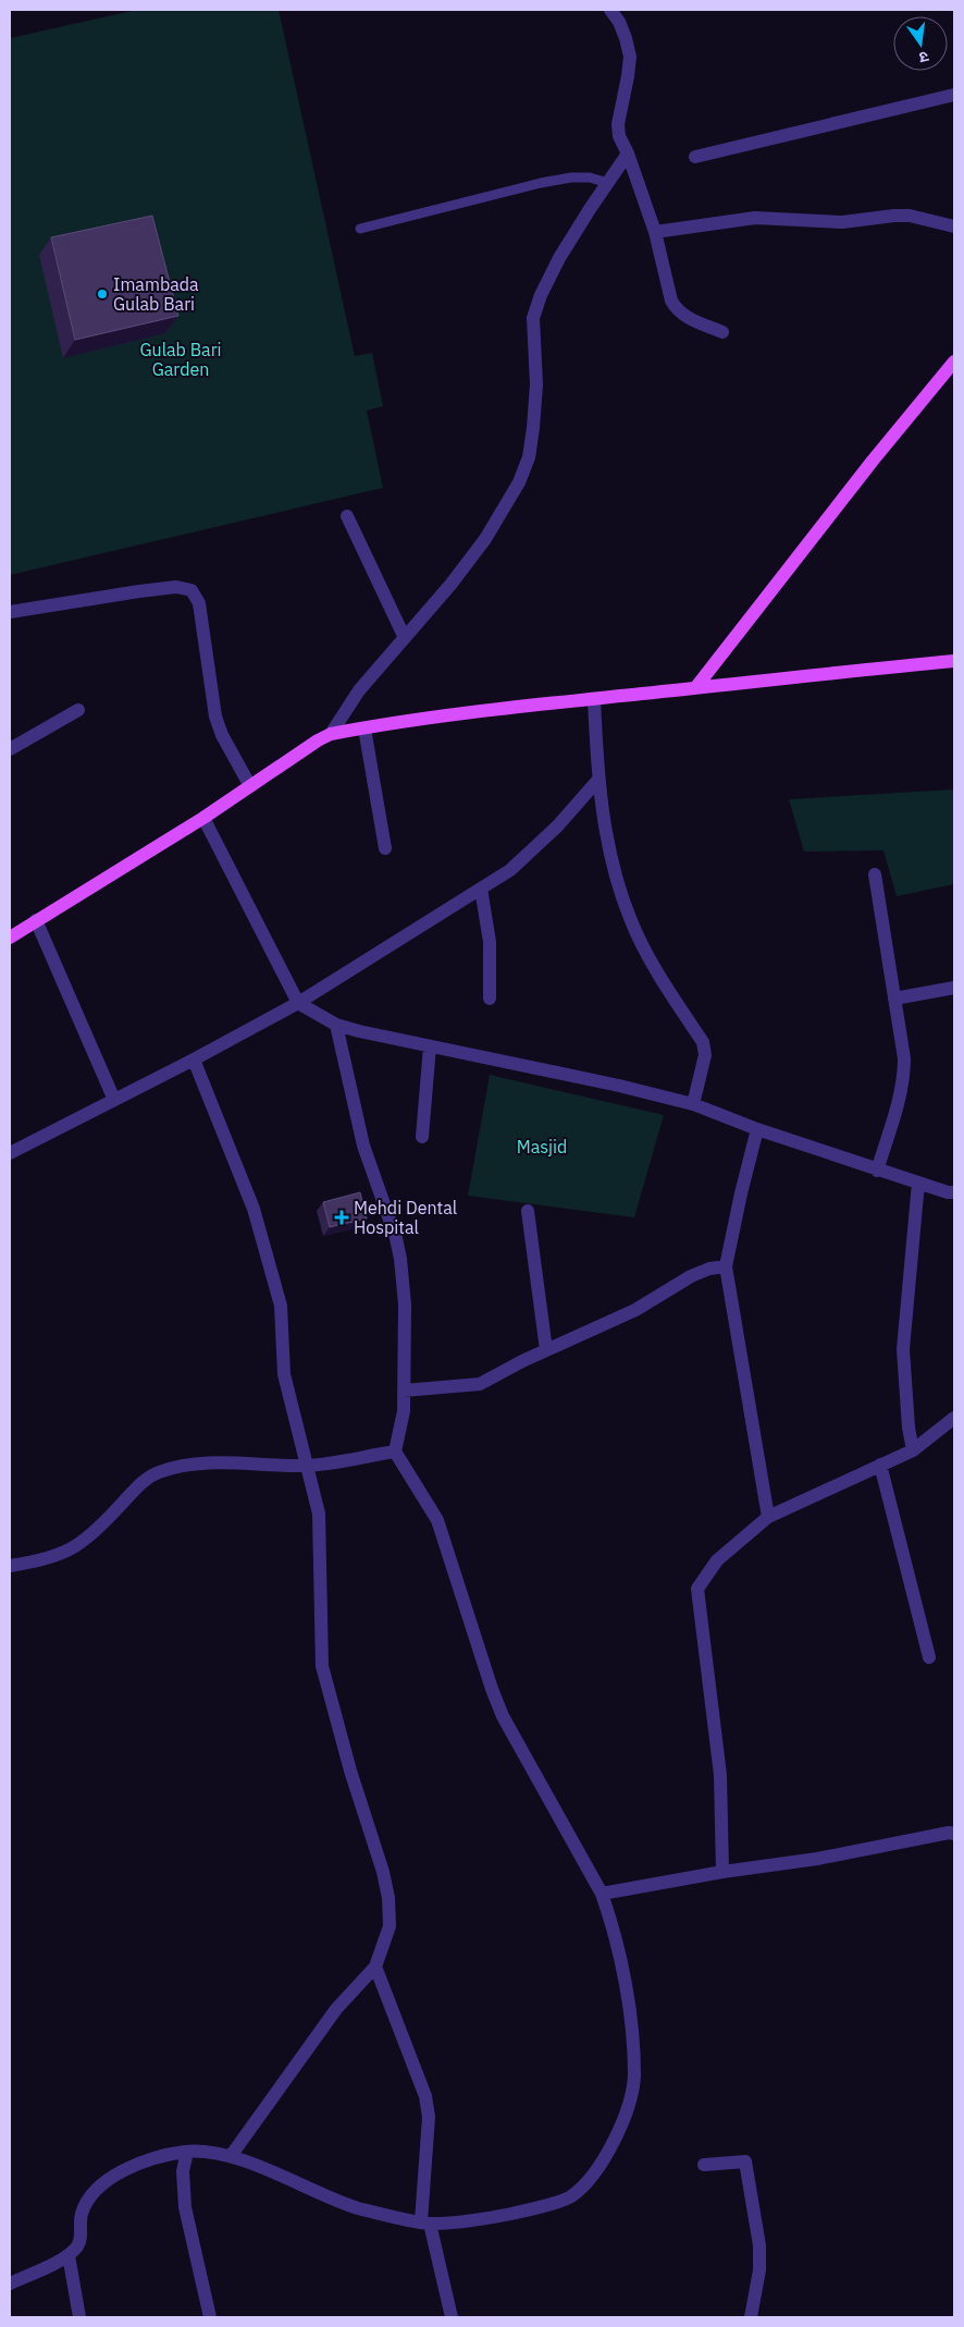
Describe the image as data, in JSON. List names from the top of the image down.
{
  "parks": ["Gulab Bari Garden", "Masjid"],
  "places": {
    "other": ["Imambada Gulab Bari"],
    "health": ["Mehdi Dental Hospital"]
  },
  "north": "bottom"
}
